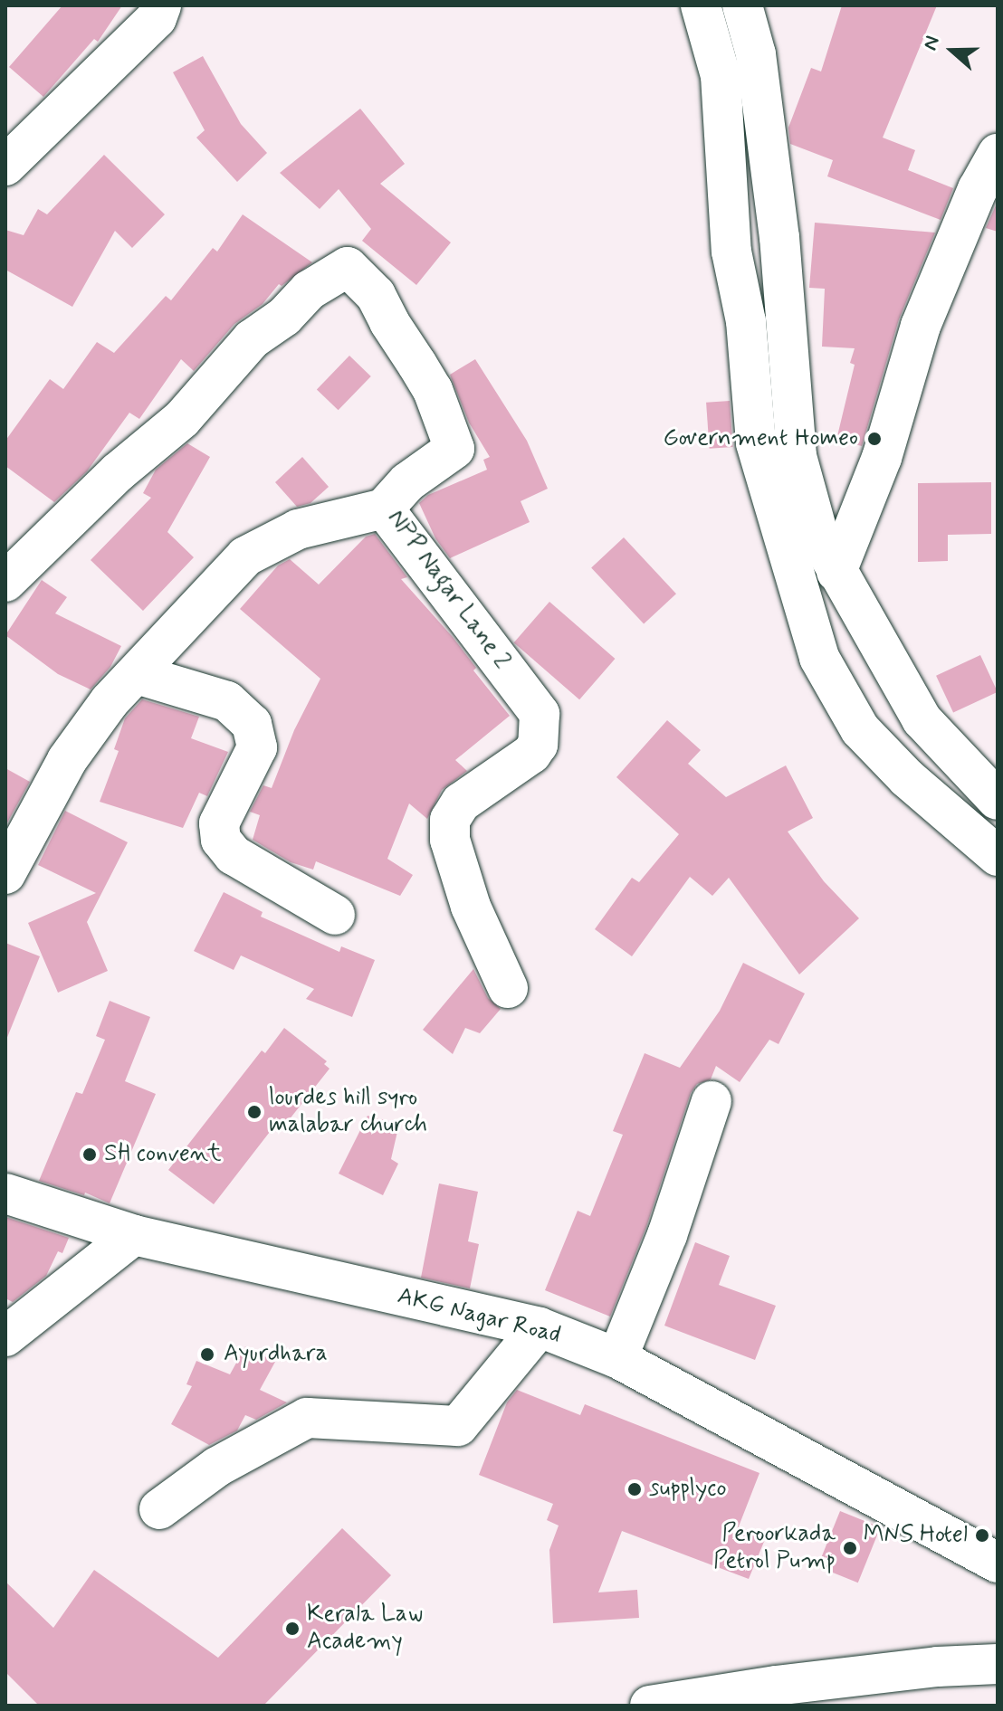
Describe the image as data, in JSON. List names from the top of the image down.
{
  "streets": {
    "street": ["NPP Nagar Lane 2", "AKG Nagar Road"]
  },
  "places": [
    "Government Homeo",
    "lourdes hill syro malabar church",
    "SH convent",
    "Ayurdhara",
    "supplyco",
    "MNS Hotel",
    "Peroorkada Petrol Pump",
    "Kerala Law Academy"
  ],
  "north": "left"
}
